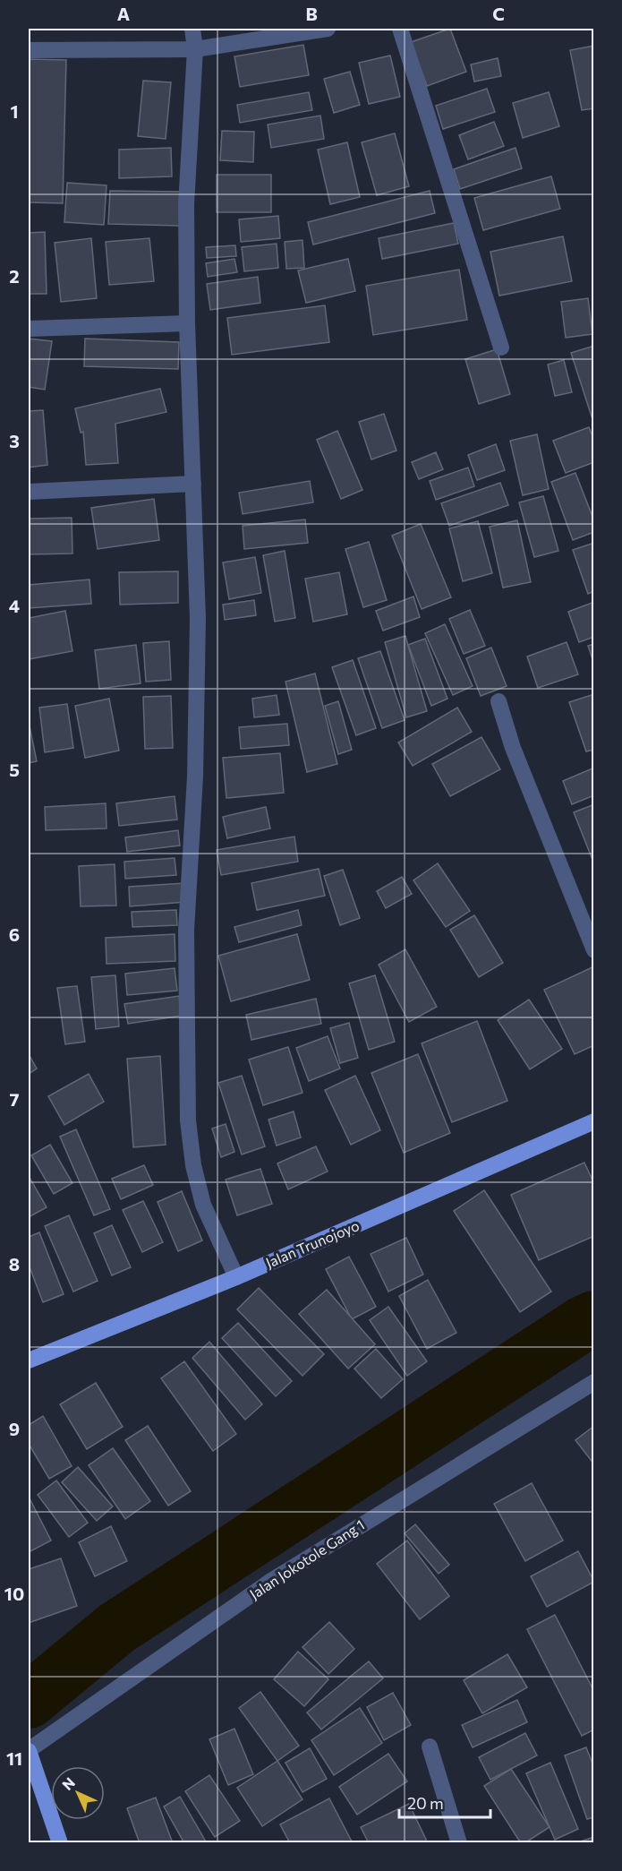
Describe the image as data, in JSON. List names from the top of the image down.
{
  "streets": {
    "main road": ["Jalan Trunojoyo"],
    "street": ["Jalan Jokotole Gang 1"]
  },
  "scale_bar": "20 m",
  "north": "top left",
  "grid": {
    "columns": ["A", "B", "C"],
    "rows": [
      "1",
      "2",
      "3",
      "4",
      "5",
      "6",
      "7",
      "8",
      "9",
      "10",
      "11"
    ]
  }
}
